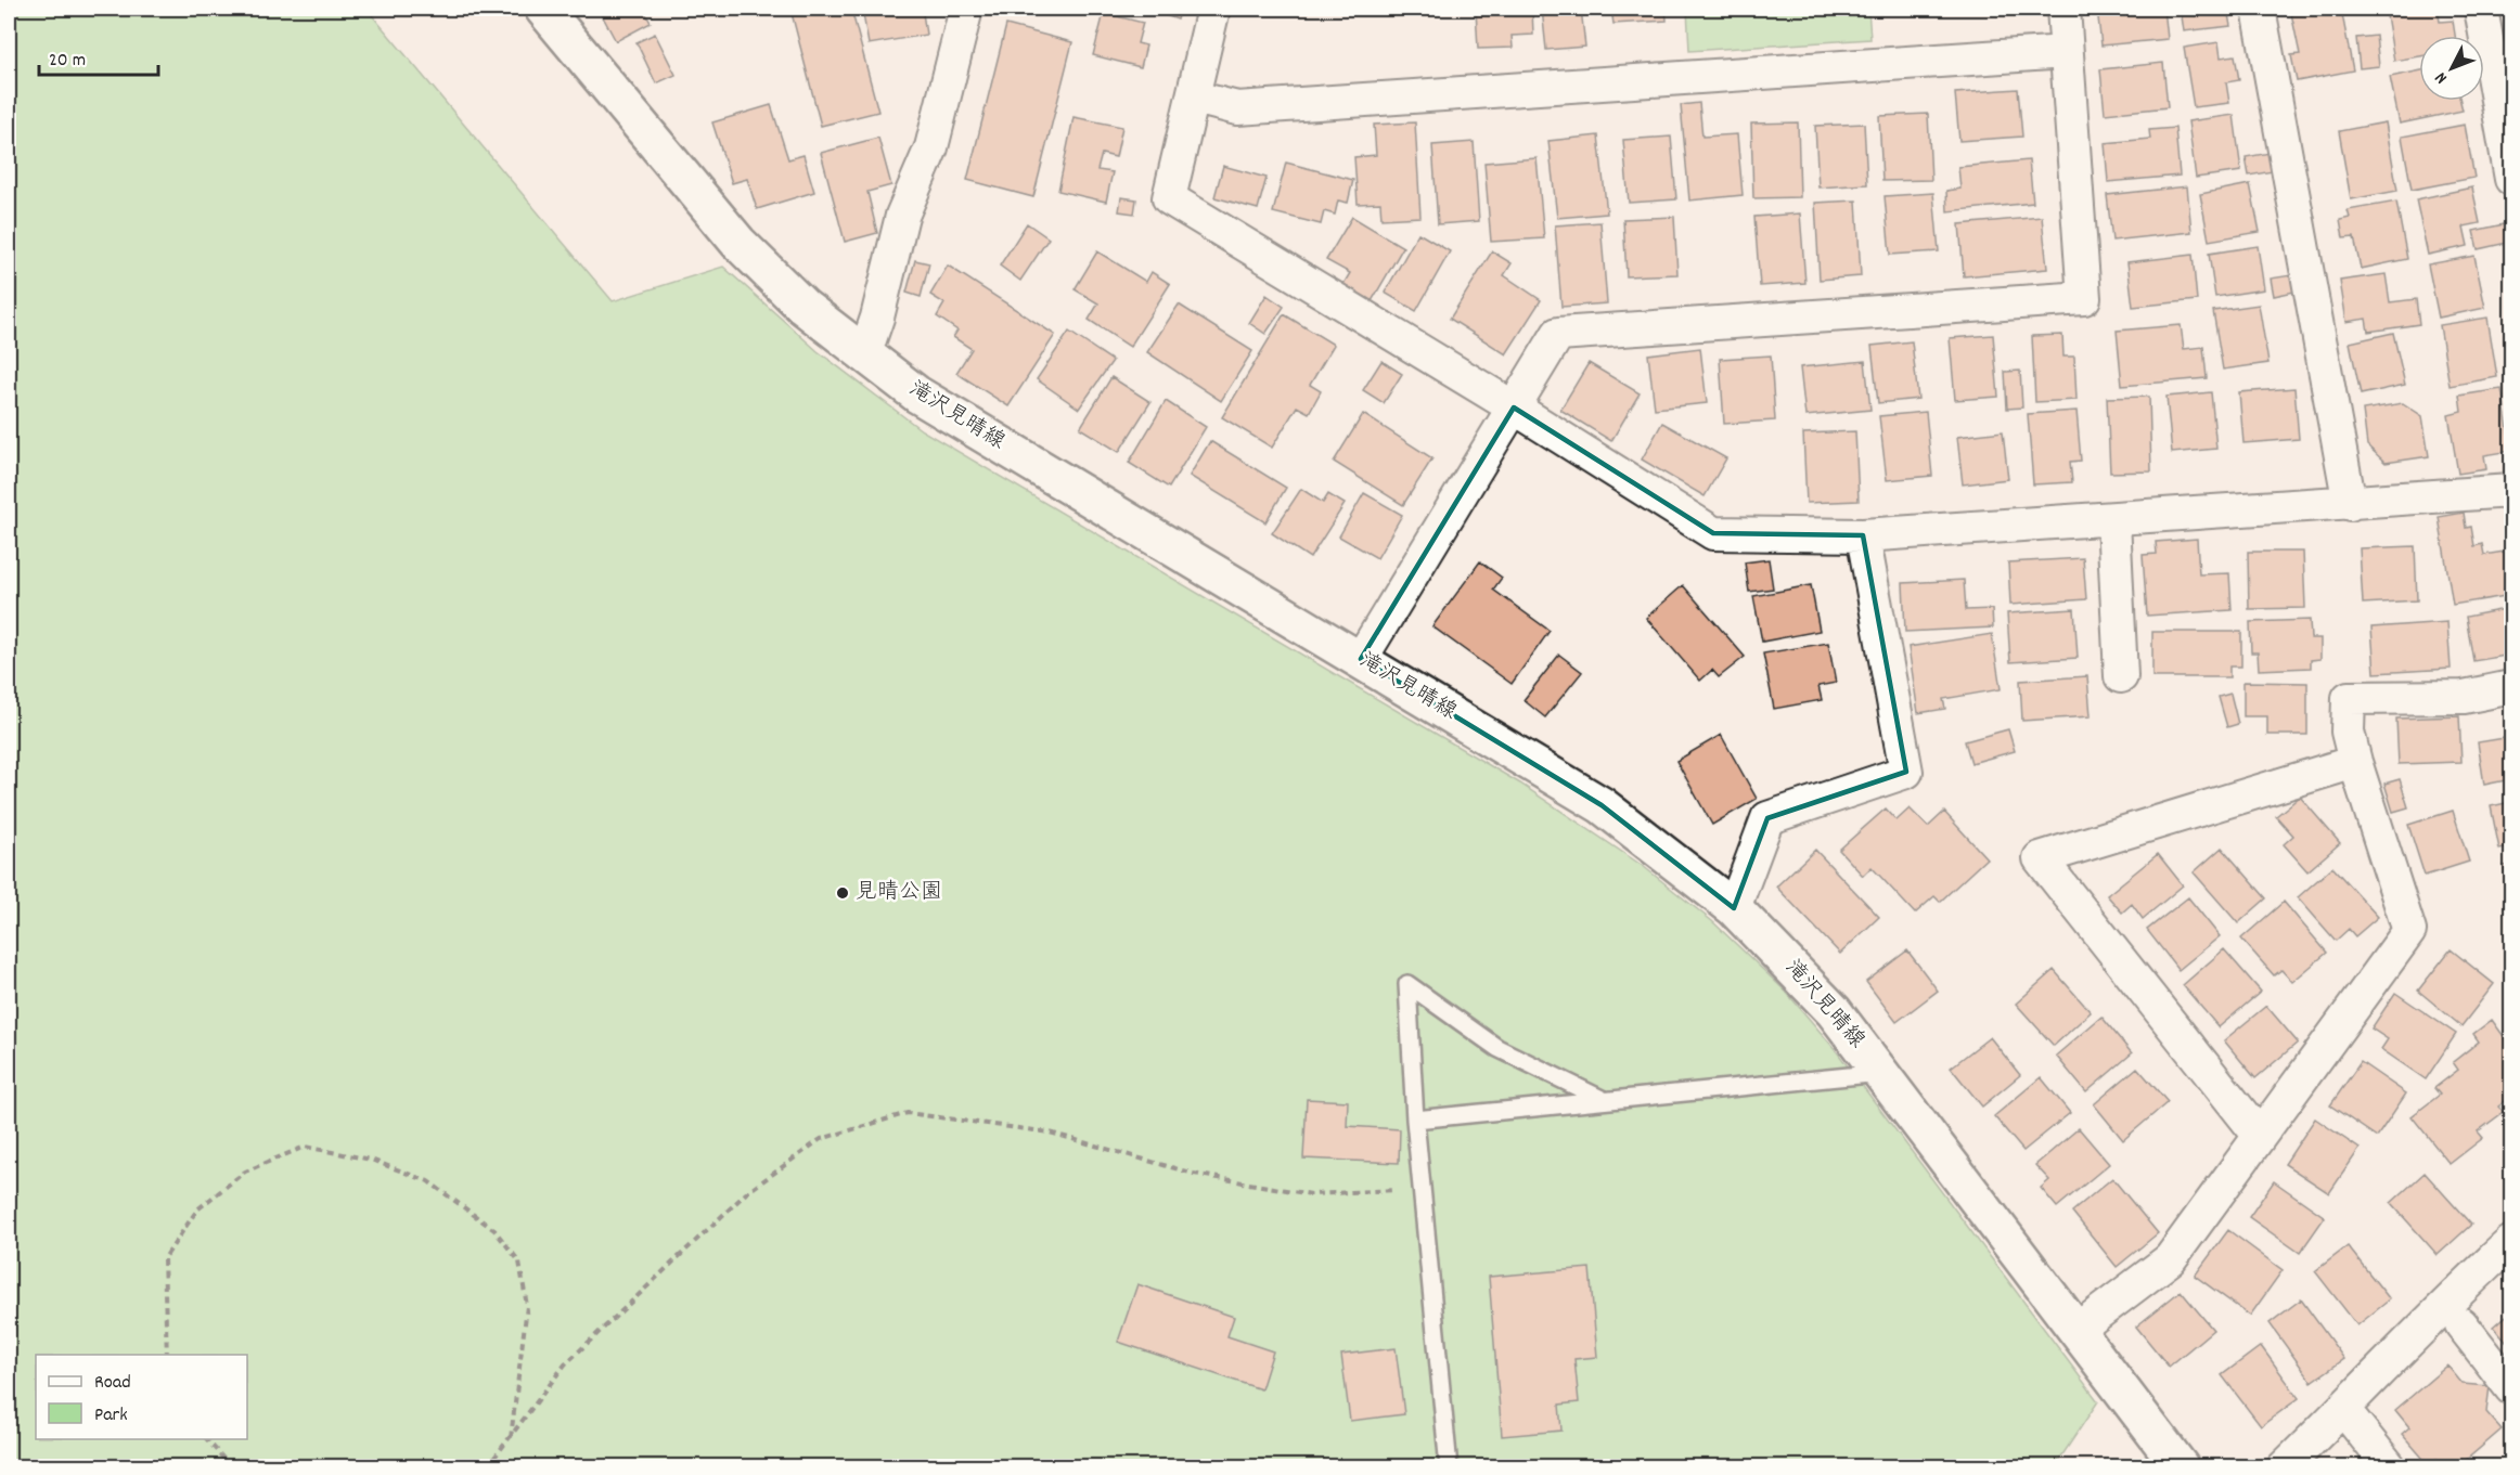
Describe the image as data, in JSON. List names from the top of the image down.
{
  "streets": {
    "street": ["滝沢見晴線"]
  },
  "places": ["見晴公園"],
  "legend": ["Road", "Park"],
  "scale_bar": "20 m",
  "north": "bottom left"
}
